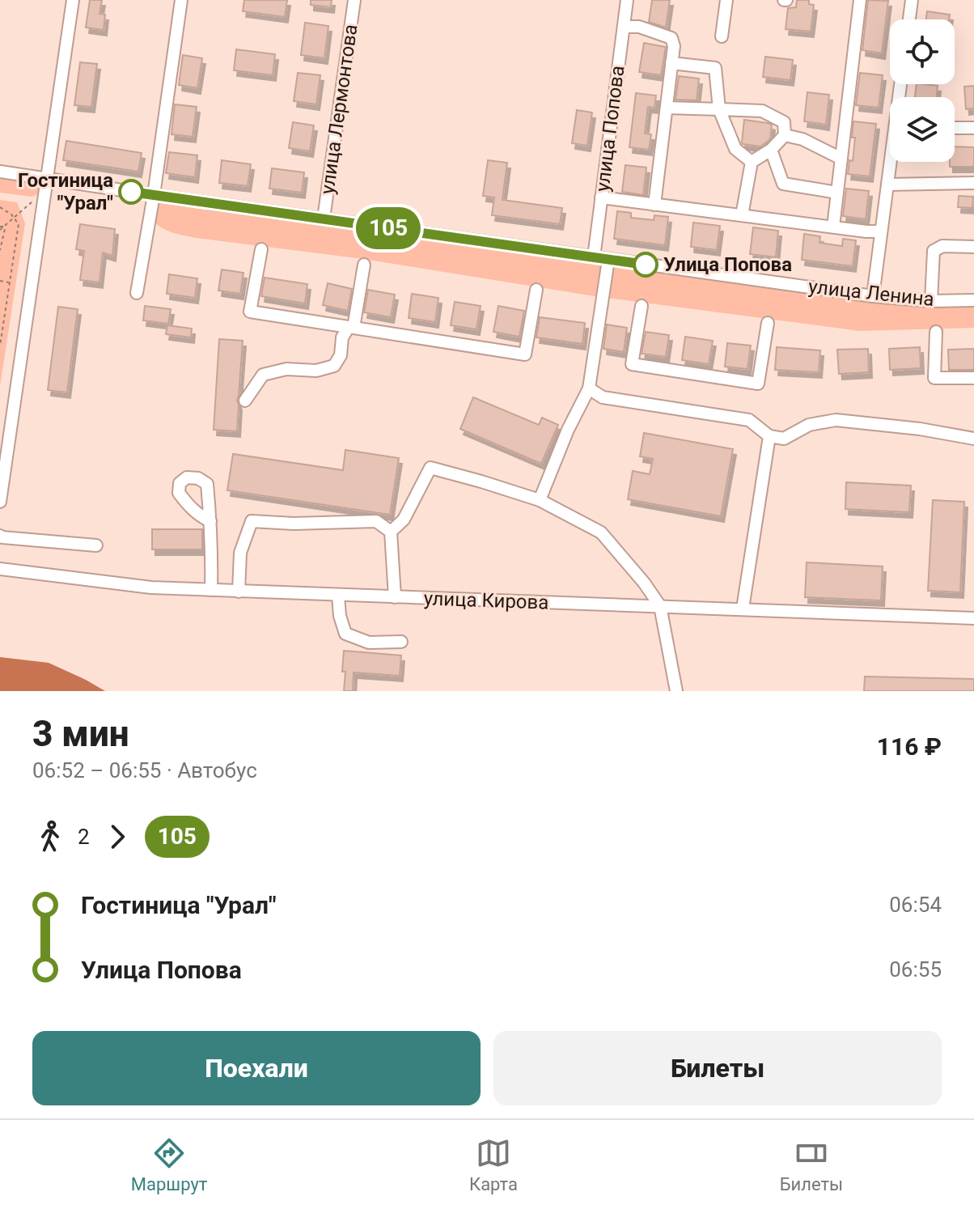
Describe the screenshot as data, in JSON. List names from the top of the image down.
{
  "streets": {
    "street": [
      "улица Лермонтова",
      "улица Попова",
      "улица Ленина",
      "улица Кирова"
    ]
  },
  "crossings": [
    ["улица Лермонтова", "улица Ленина"],
    ["улица Попова", "улица Ленина"]
  ],
  "places": ["Гостиница \"Урал\"", "Улица Попова"],
  "lines": ["bus line 105"],
  "page": {
    "on_map": "105",
    "heading": ["3 мин", "06:52 – 06:55 · Автобус", "116 ₽"],
    "legs": ["2", "105"],
    "list": [
      {
        "name": "Гостиница \"Урал\"",
        "value": "06:54"
      },
      {
        "name": "Улица Попова",
        "value": "06:55"
      }
    ],
    "buttons": ["Поехали", "Билеты"],
    "tabs": ["Маршрут", "Карта", "Билеты"]
  }
}
